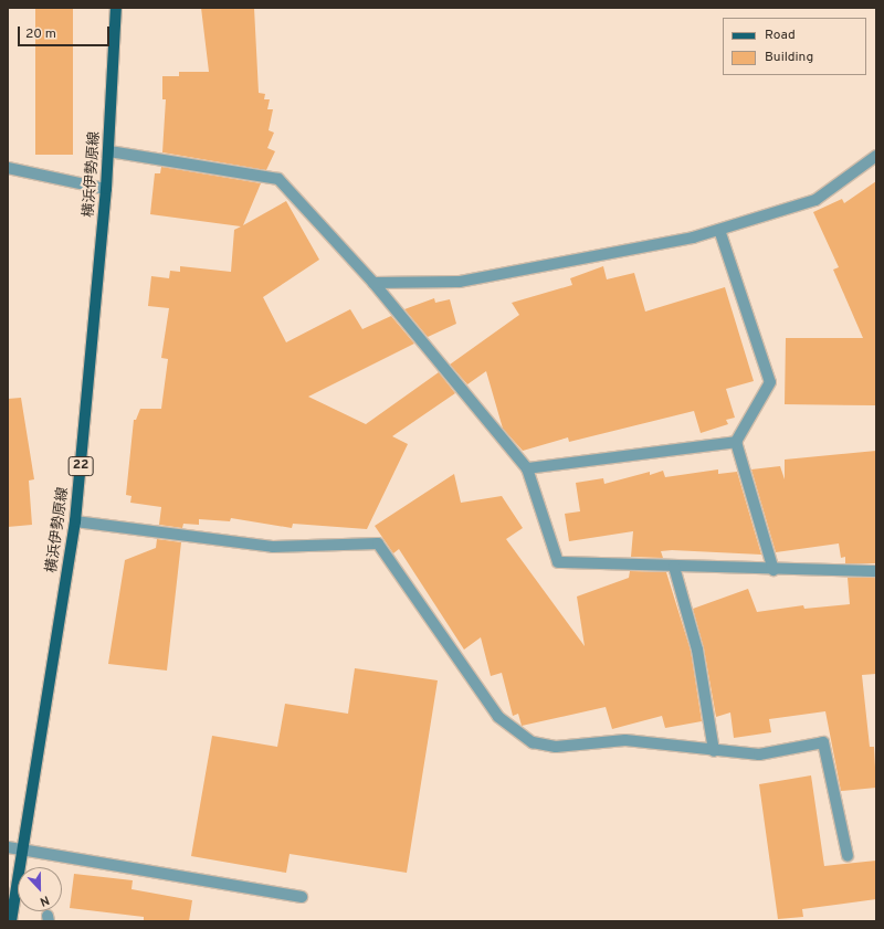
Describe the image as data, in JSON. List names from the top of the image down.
{
  "streets": {
    "main road": ["横浜伊勢原線", "22"]
  },
  "legend": ["Road", "Building"],
  "scale_bar": "20 m",
  "north": "bottom"
}
